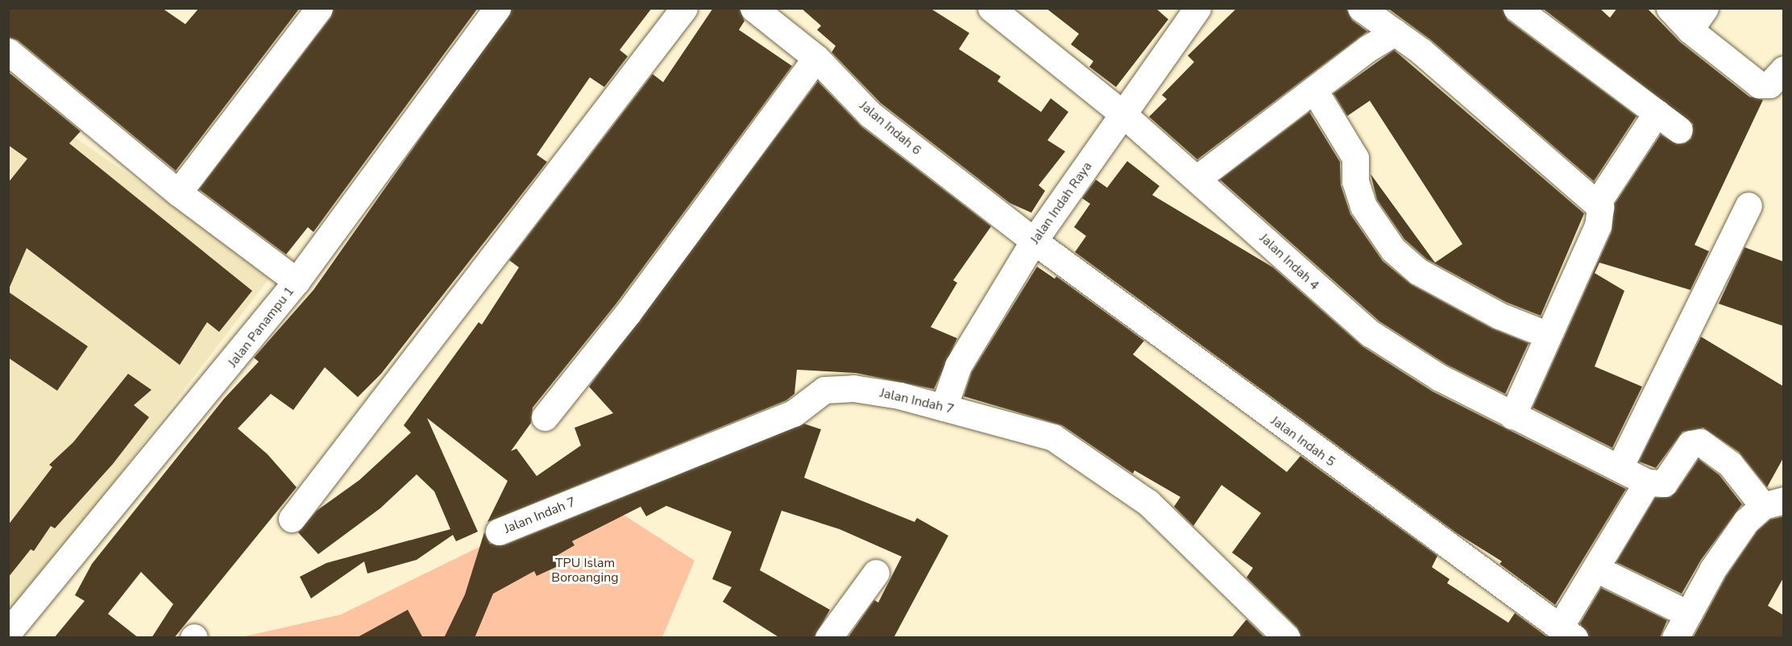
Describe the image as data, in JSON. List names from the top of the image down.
{
  "streets": {
    "street": [
      "Jalan Indah 6",
      "Jalan Indah Raya",
      "Jalan Indah 4",
      "Jalan Panampu 1",
      "Jalan Indah 7",
      "Jalan Indah 5"
    ]
  },
  "crossings": [
    ["Jalan Indah 6", "Jalan Indah Raya"],
    ["Jalan Indah 6", "Jalan Indah 5"],
    ["Jalan Indah Raya", "Jalan Indah 4"],
    ["Jalan Indah Raya", "Jalan Indah 7"],
    ["Jalan Indah Raya", "Jalan Indah 5"]
  ],
  "parks": ["TPU Islam Boroanging"]
}
